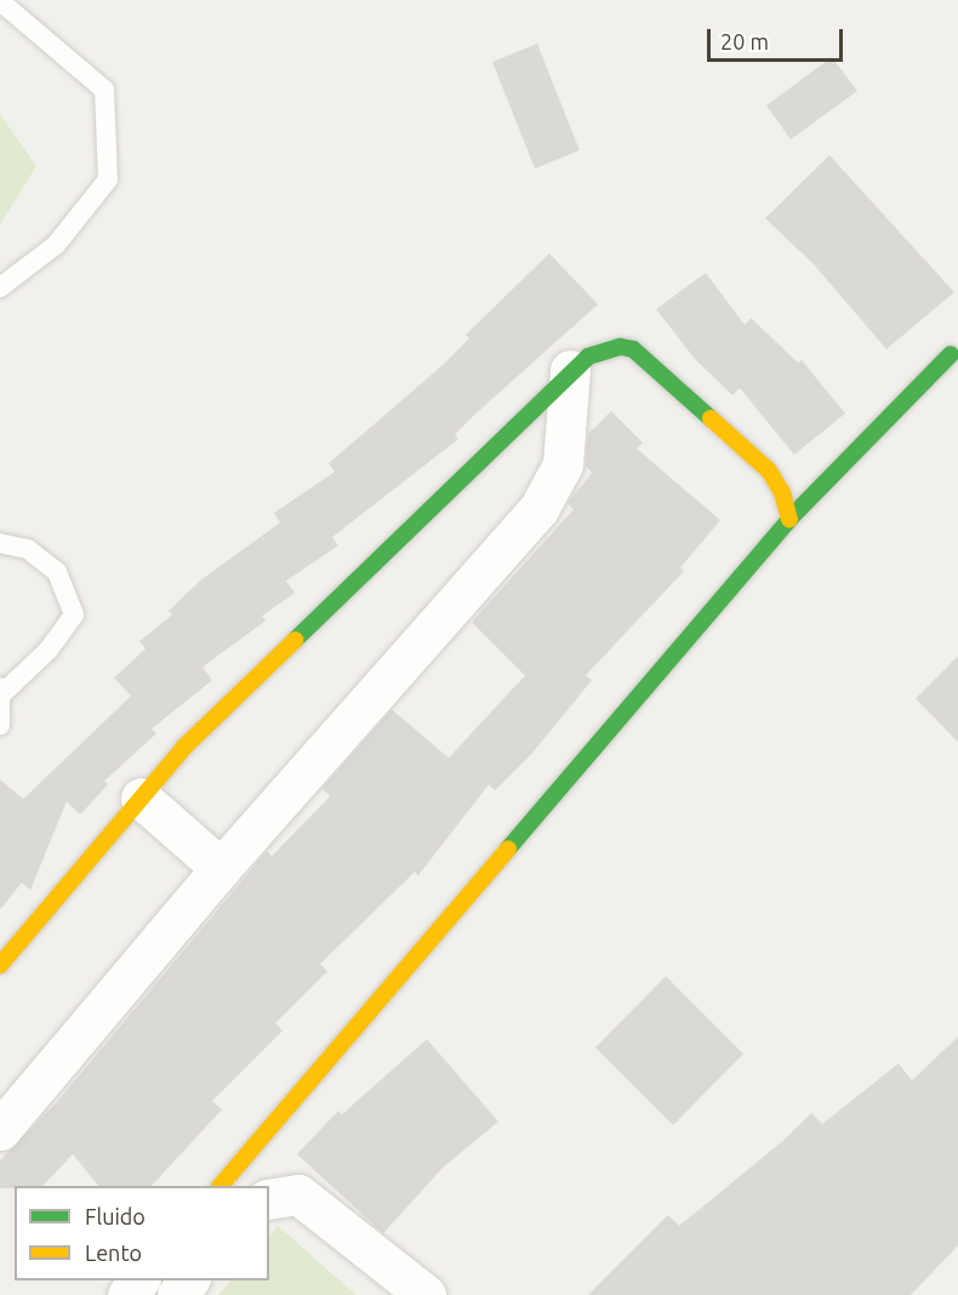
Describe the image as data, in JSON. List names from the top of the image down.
{
  "legend": ["Fluido", "Lento"],
  "scale_bar": "20 m"
}
